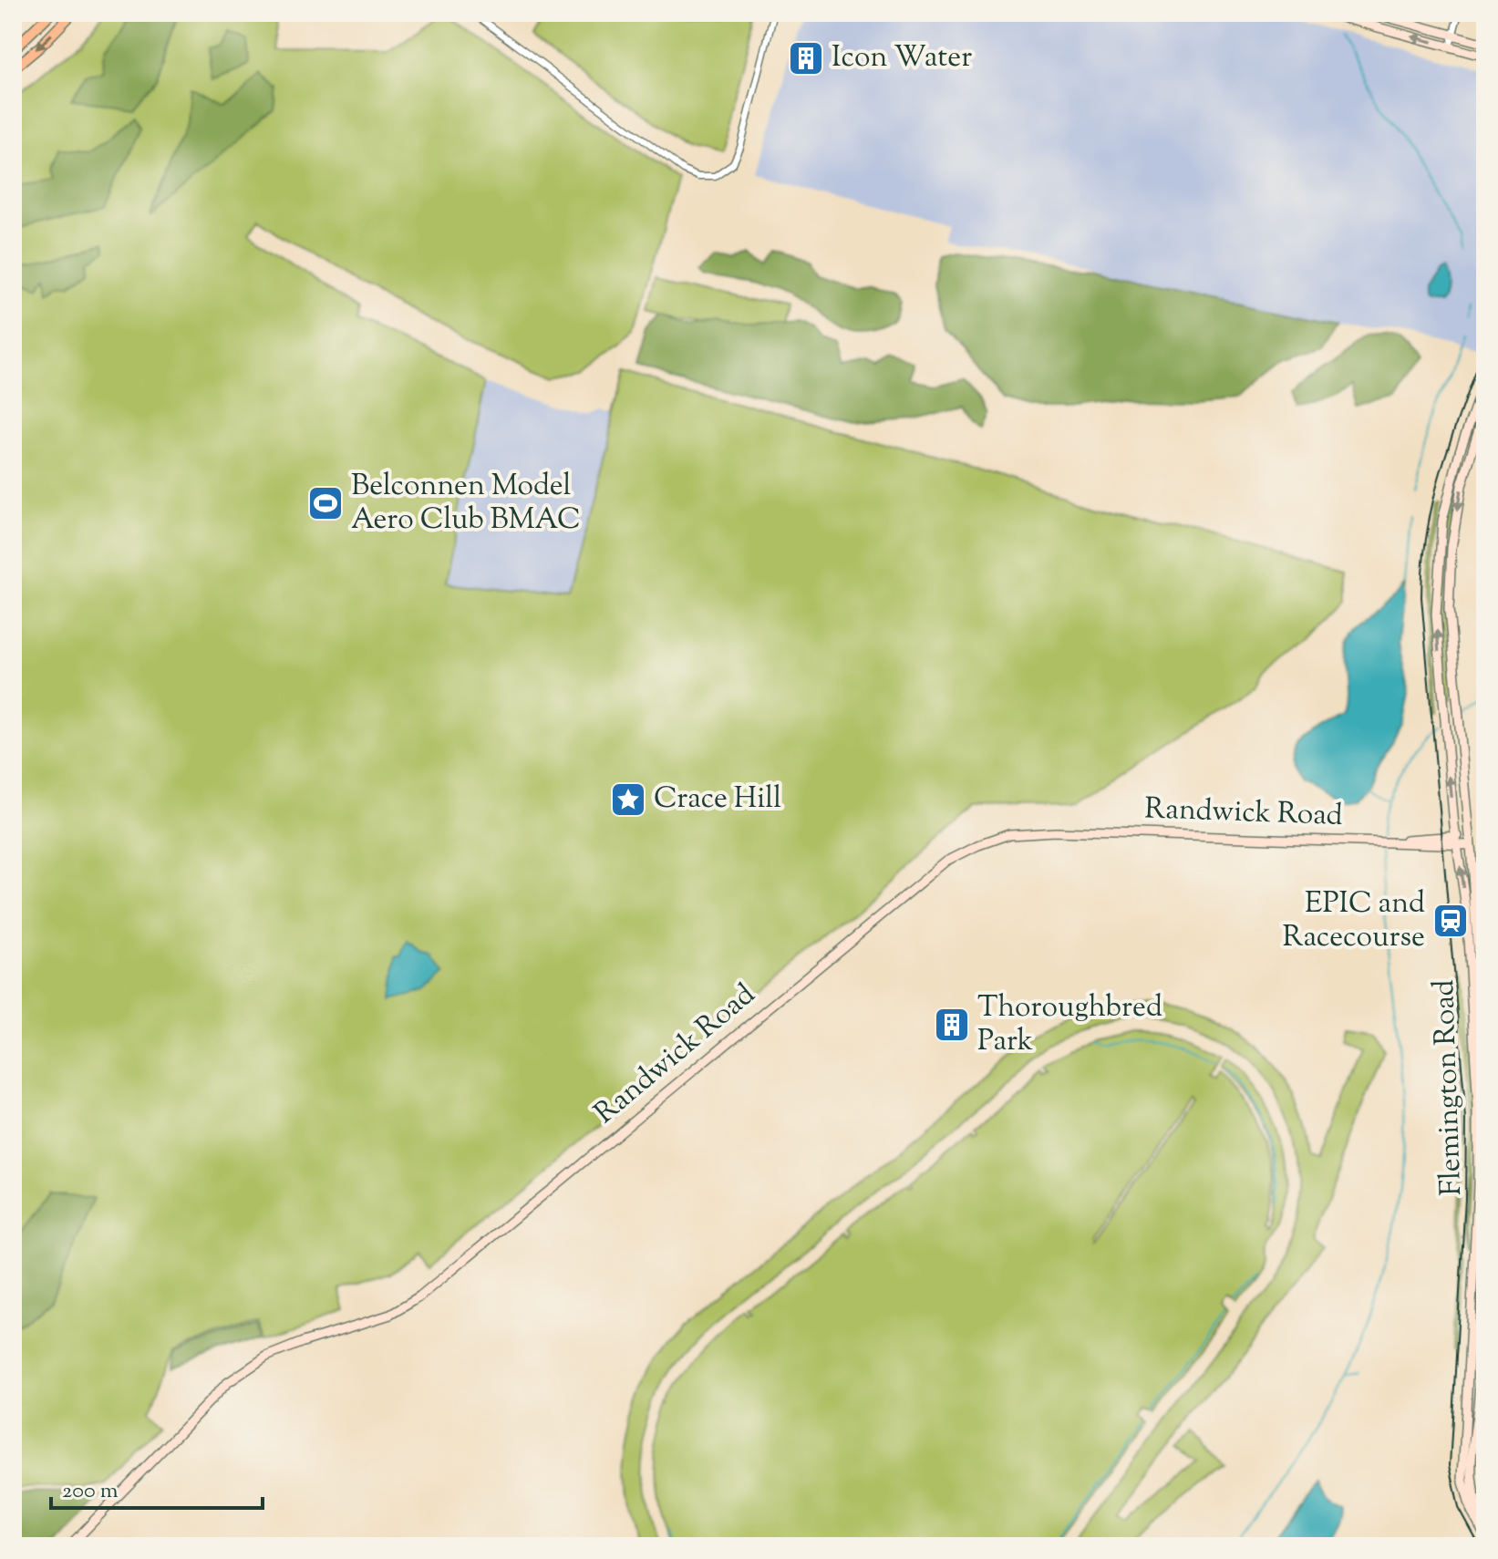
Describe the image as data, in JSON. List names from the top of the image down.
{
  "streets": {
    "main road": ["Randwick Road", "Flemington Road"]
  },
  "crossings": [
    ["Randwick Road", "Flemington Road"]
  ],
  "places": {
    "building": ["Icon Water", "Thoroughbred Park"],
    "sports": ["Belconnen Model Aero Club BMAC"],
    "place": ["Crace Hill"],
    "station": ["EPIC and Racecourse"]
  },
  "scale_bar": "200 m"
}
